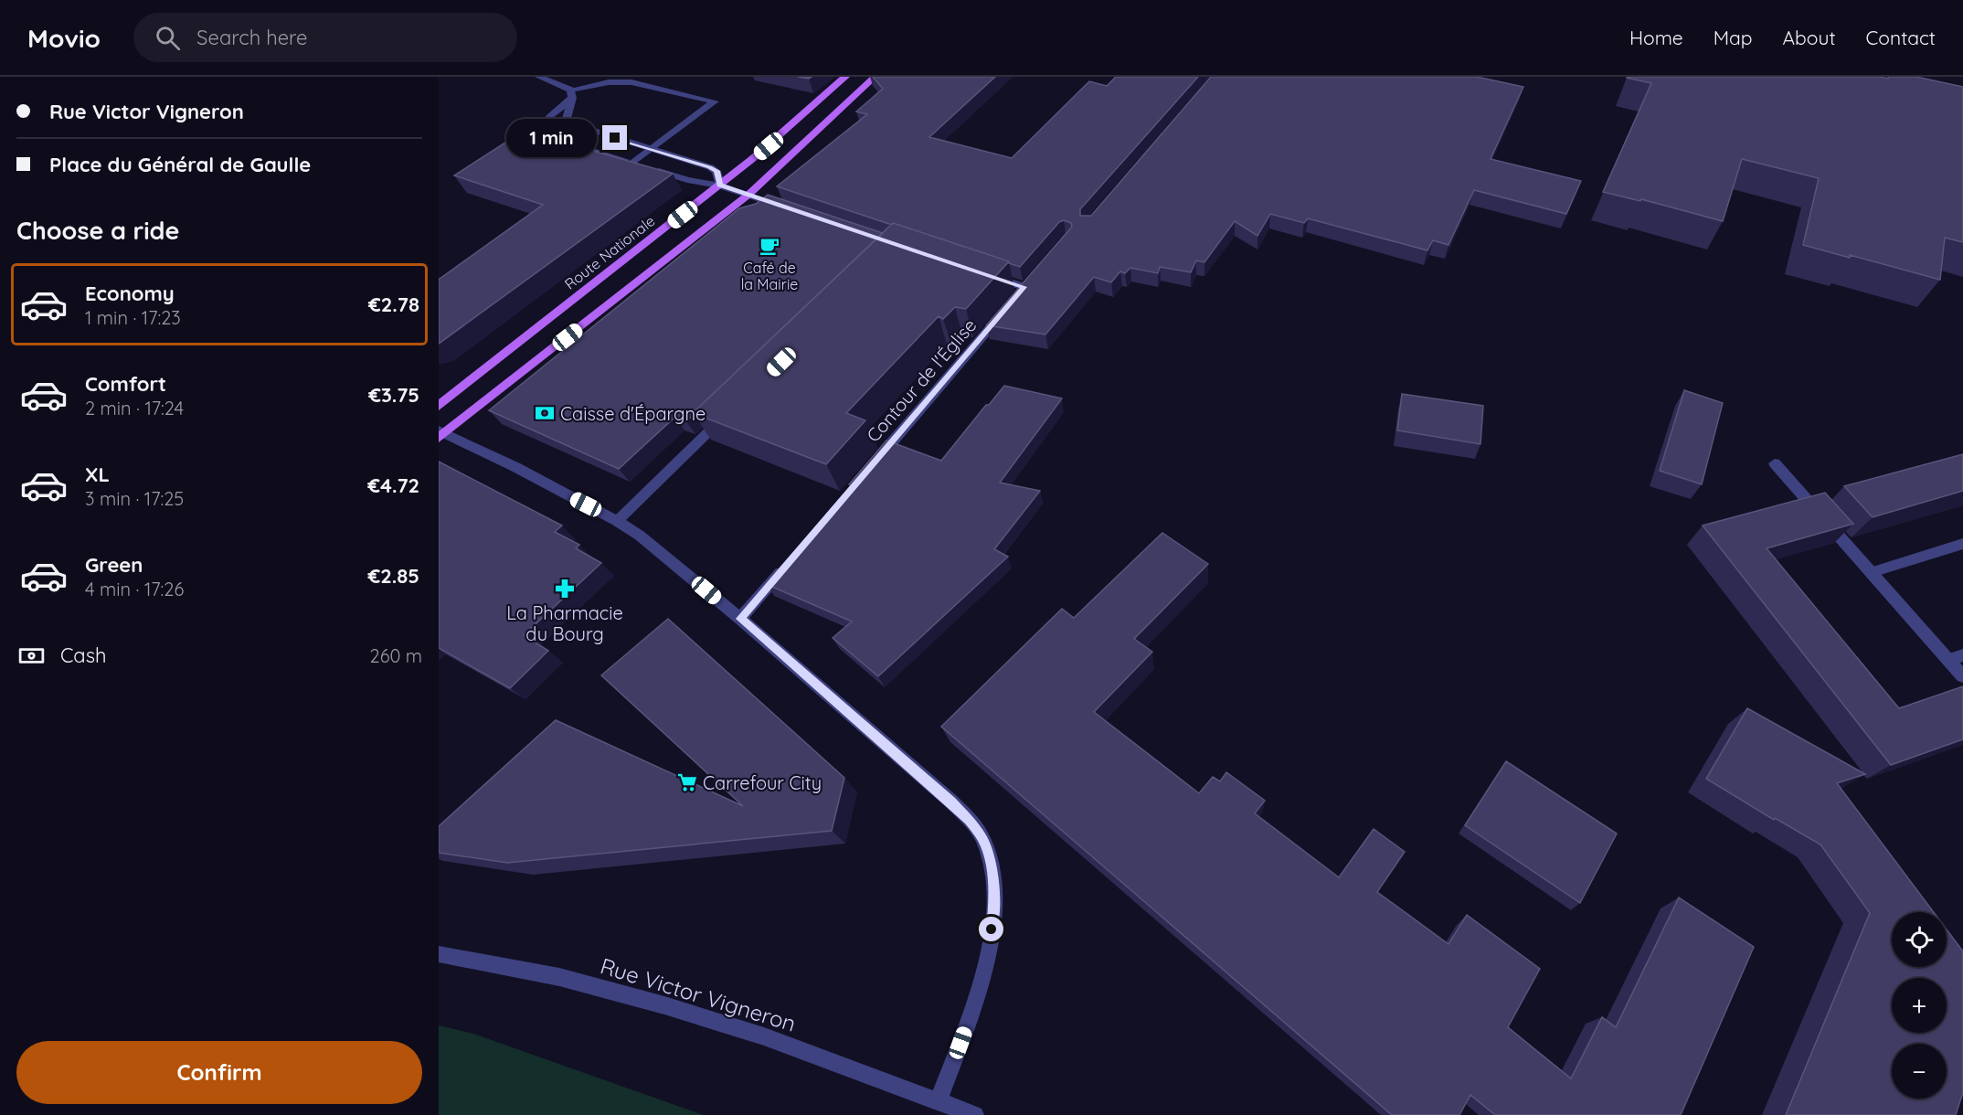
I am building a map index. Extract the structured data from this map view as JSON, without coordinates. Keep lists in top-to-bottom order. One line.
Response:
{"streets":{"main road":["Route Nationale"],"street":["Contour de l'Église","Rue Victor Vigneron"]},"places":{"cafe":["Café de la Mairie"],"bank":["Caisse d'Épargne"],"pharmacy":["La Pharmacie du Bourg"],"supermarket":["Carrefour City"]},"page":{"header":"Movio","search":"Search here","nav":["Home","Map","About","Contact"],"banner":["Rue Victor Vigneron","Place du Général de Gaulle"],"bubble":"1 min","heading":"Choose a ride","list":[{"name":"Economy","note":"1 min · 17:23","value":"€2.78"},{"name":"Comfort","note":"2 min · 17:24","value":"€3.75"},{"name":"XL","note":"3 min · 17:25","value":"€4.72"},{"name":"Green","note":"4 min · 17:26","value":"€2.85"}],"pay":["Cash","260 m"],"map_buttons":["+","−"],"buttons":"Confirm"}}
